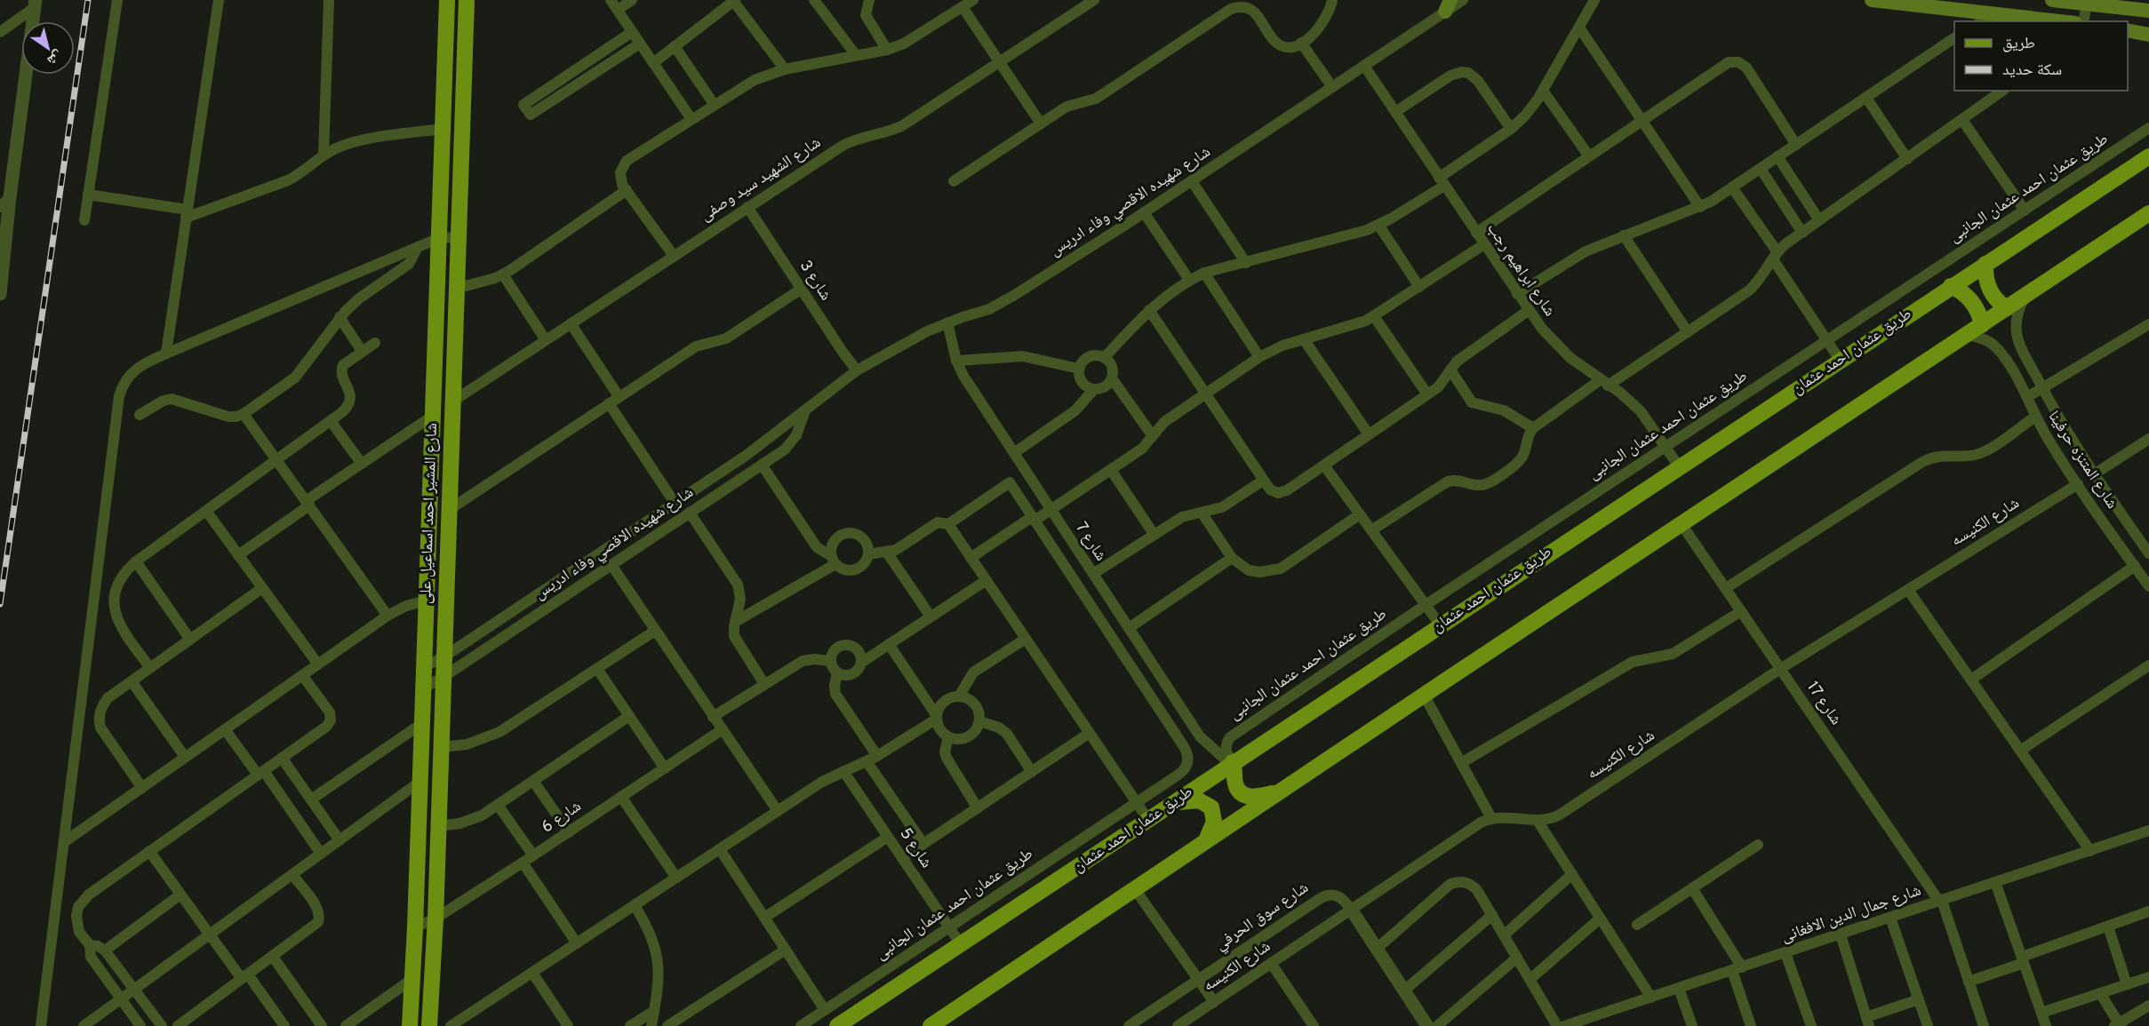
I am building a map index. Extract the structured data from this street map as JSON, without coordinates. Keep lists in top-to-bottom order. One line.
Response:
{"streets":{"main road":["طريق عثمان احمد عثمان","شارع المشير احمد اسماعيل على"],"street":["شارع الشهيد سيد وصفى","طريق عثمان احمد عثمان الجانبى","شارع شهيده الاقصي وفاء ادريس","شارع ابراهيم رجب","شارع 3","شارع المتنزه حرفينا","شارع الكنيسه","شارع 7","شارع 17","شارع 6","شارع 5","شارع جمال الدين الافغانى","شارع سوق الحرفي"]},"crossings":[["شارع الشهيد سيد وصفى","شارع 3"],["شارع الشهيد سيد وصفى","شارع المشير احمد اسماعيل على"],["طريق عثمان احمد عثمان الجانبى","شارع ابراهيم رجب"],["طريق عثمان احمد عثمان الجانبى","طريق عثمان احمد عثمان"],["طريق عثمان احمد عثمان الجانبى","شارع 7"],["طريق عثمان احمد عثمان الجانبى","شارع 5"],["شارع شهيده الاقصي وفاء ادريس","شارع ابراهيم رجب"],["شارع شهيده الاقصي وفاء ادريس","شارع 3"],["شارع شهيده الاقصي وفاء ادريس","شارع المشير احمد اسماعيل على"],["شارع شهيده الاقصي وفاء ادريس","شارع 7"],["شارع ابراهيم رجب","طريق عثمان احمد عثمان"],["طريق عثمان احمد عثمان","شارع 7"],["طريق عثمان احمد عثمان","شارع 5"],["شارع المتنزه حرفينا","شارع الكنيسه"],["شارع المشير احمد اسماعيل على","شارع 6"],["شارع الكنيسه","شارع 17"],["شارع الكنيسه","شارع سوق الحرفي"],["شارع 17","شارع جمال الدين الافغانى"]],"legend":["طريق","سكة حديد"],"north":"bottom right"}
